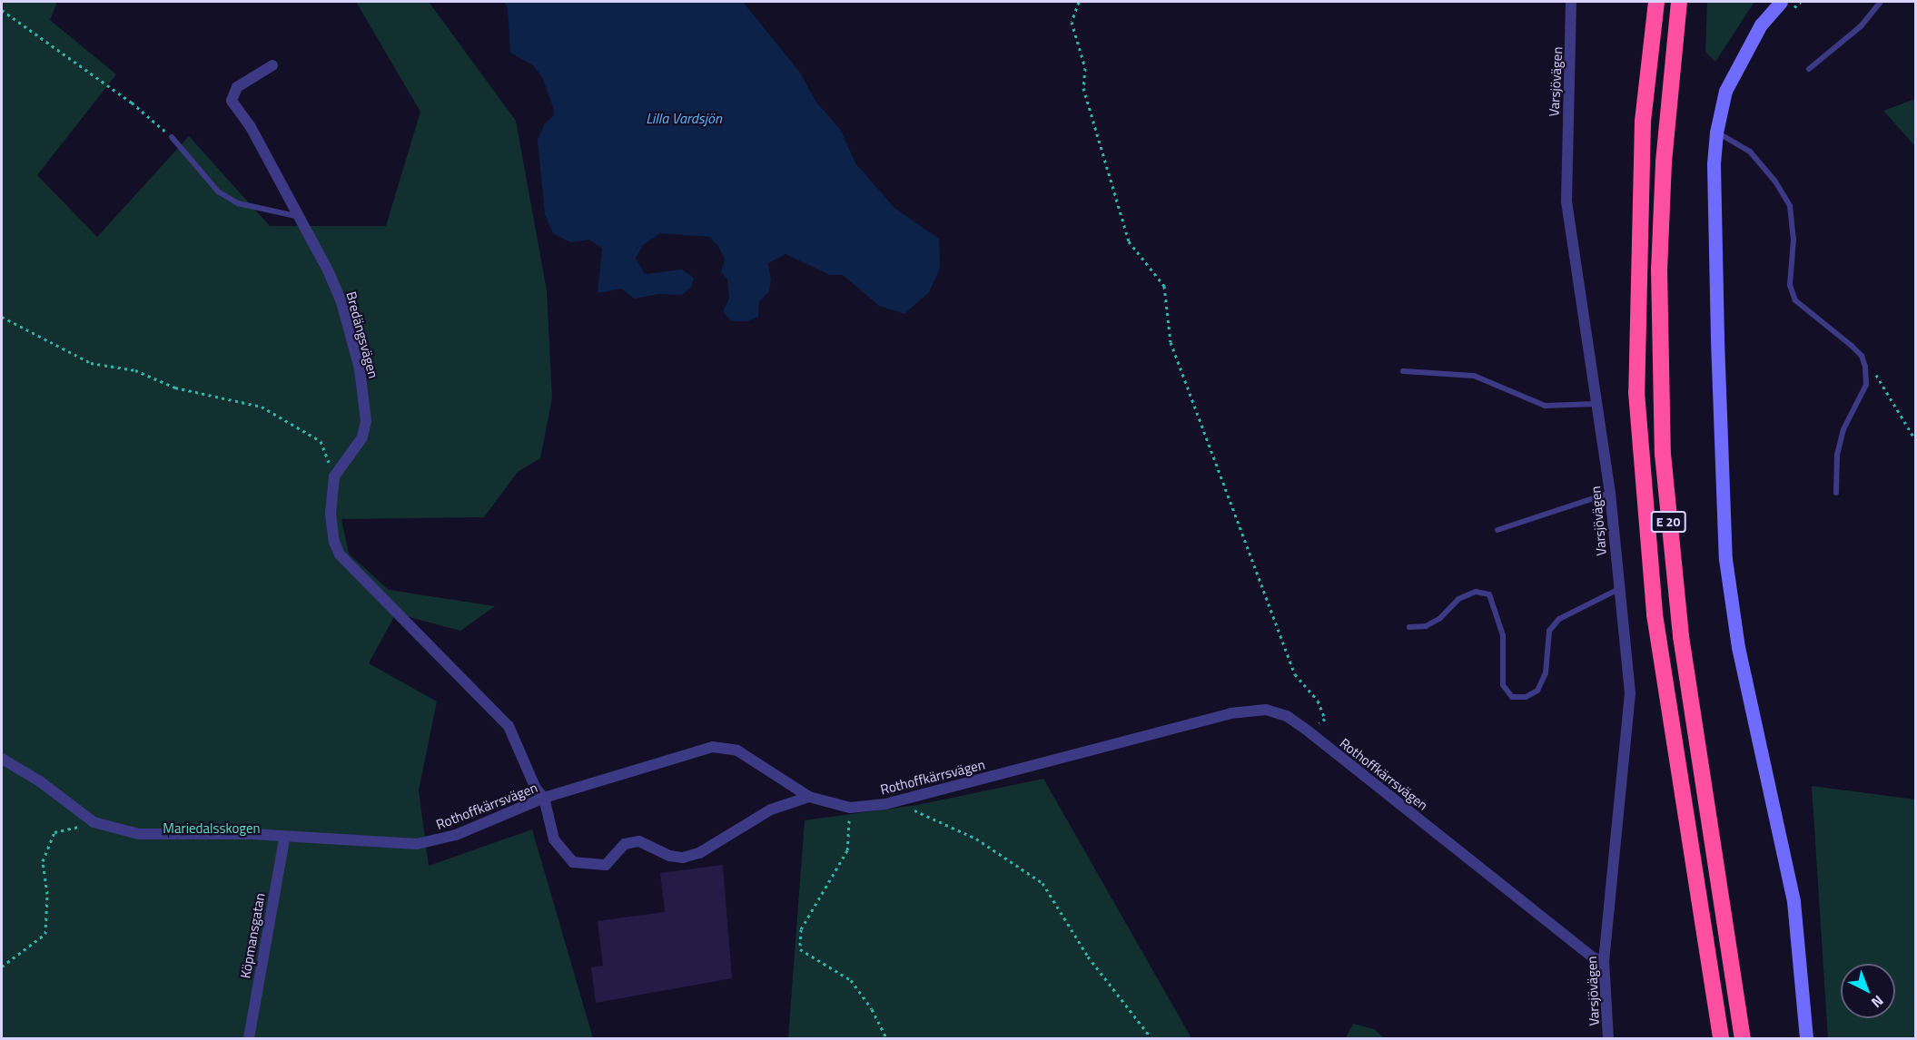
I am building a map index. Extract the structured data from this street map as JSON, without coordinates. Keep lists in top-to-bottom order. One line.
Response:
{"streets":{"highway":["E 20"],"street":["Varsjövägen","Bredängsvägen","Rothoffkärrsvägen","Köpmansgatan"]},"crossings":[["Varsjövägen","Rothoffkärrsvägen"],["Rothoffkärrsvägen","Köpmansgatan"]],"water":["Lilla Vardsjön"],"parks":["Mariedalsskogen"],"north":"bottom right"}
